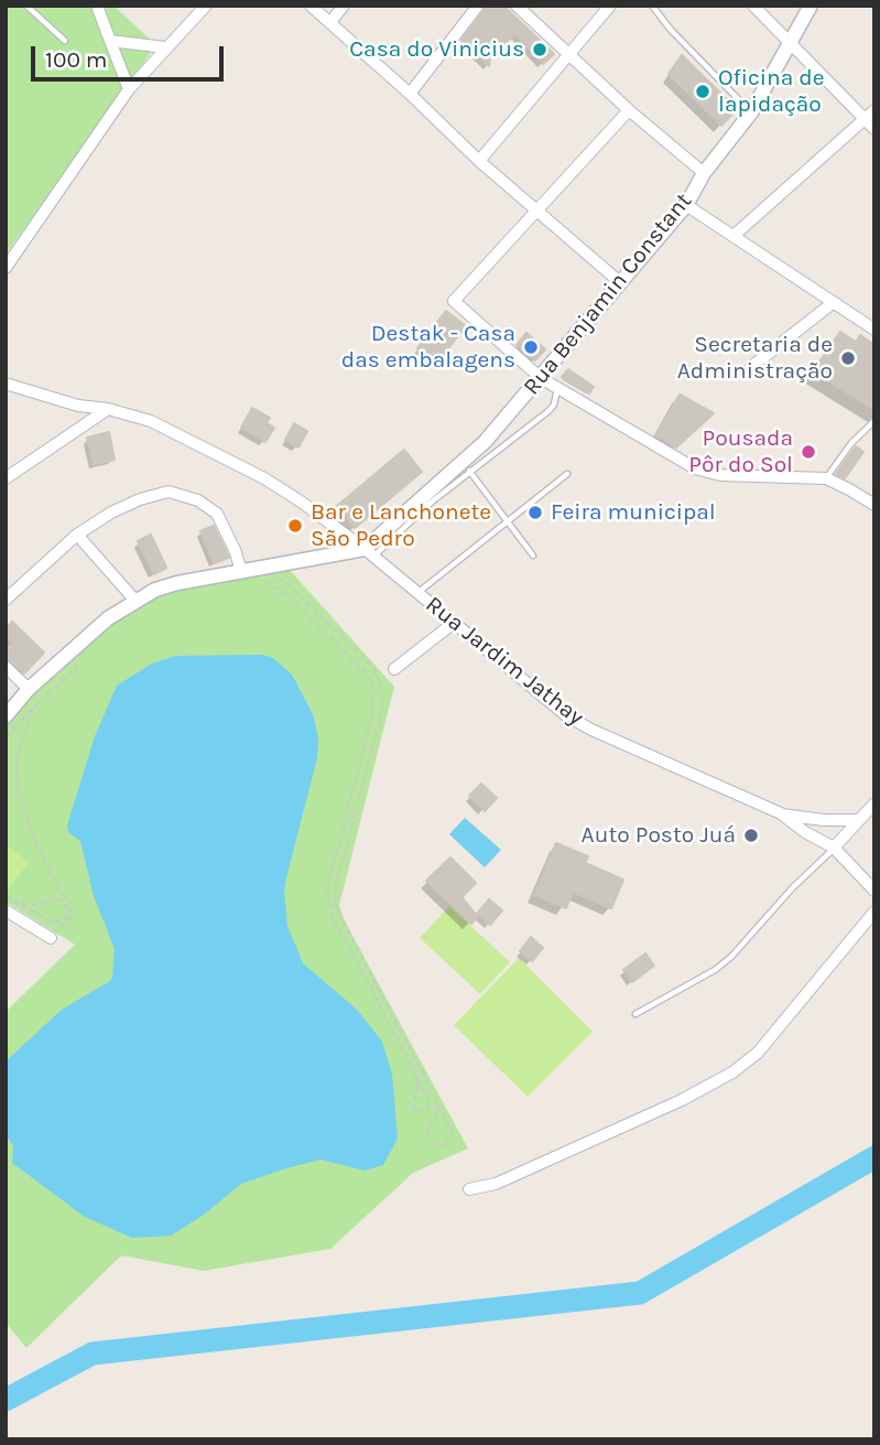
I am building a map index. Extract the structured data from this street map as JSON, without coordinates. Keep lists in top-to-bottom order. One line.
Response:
{"streets":{"street":["Rua Benjamin Constant","Rua Jardim Jathay"]},"crossings":[["Rua Benjamin Constant","Rua Jardim Jathay"]],"places":["Casa do Vinicius","Oficina de lapidação","Destak - Casa das embalagens","Secretaria de Administração","Pousada Pôr do Sol","Feira municipal","Bar e Lanchonete São Pedro","Auto Posto Juá"],"scale_bar":"100 m"}
